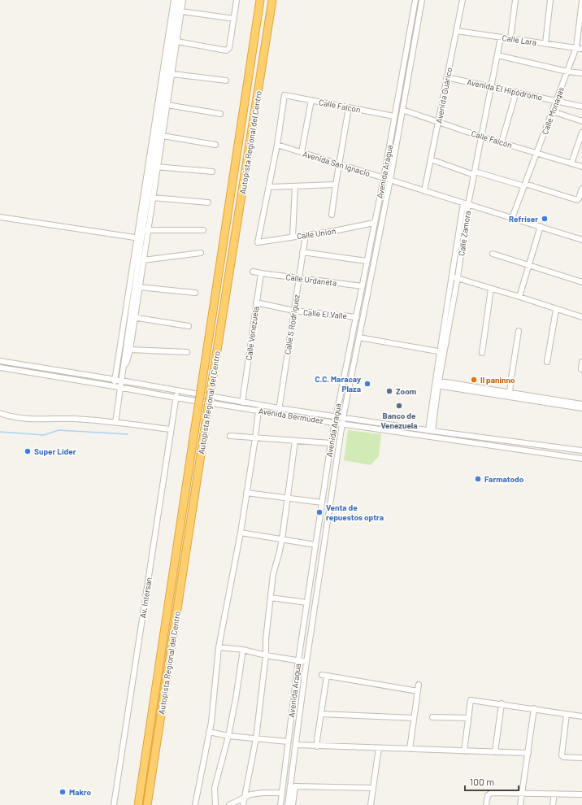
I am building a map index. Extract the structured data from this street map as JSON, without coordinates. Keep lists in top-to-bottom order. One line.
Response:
{"streets":{"highway":["Autopista Regional del Centro"],"street":["Calle Lara","Avenida El Hipódromo","Avenida Guárico","Calle Falcon","Calle Monagas","Calle Falcón","Avenida San Ignacio","Avenida Aragua","Calle Union","Calle Zamora","Calle Urdaneta","Calle El Valle","Calle S Rodriguez","Calle Venezuela","Avenida Bermúdez","Av. Intersan"]},"crossings":[["Calle Lara","Avenida Guárico"],["Calle Lara","Calle Monagas"],["Calle Lara","Calle Zamora"],["Avenida El Hipódromo","Avenida Guárico"],["Avenida El Hipódromo","Calle Monagas"],["Avenida El Hipódromo","Calle Zamora"],["Avenida Guárico","Calle Falcón"],["Avenida Guárico","Avenida San Ignacio"],["Calle Falcon","Avenida San Ignacio"],["Calle Falcon","Avenida Aragua"],["Calle Monagas","Calle Falcón"],["Calle Monagas","Avenida San Ignacio"],["Calle Falcón","Avenida Aragua"],["Calle Falcón","Calle Zamora"],["Avenida San Ignacio","Avenida Aragua"],["Avenida San Ignacio","Calle Zamora"],["Avenida Aragua","Calle Union"],["Avenida Aragua","Calle Urdaneta"],["Avenida Aragua","Calle El Valle"],["Avenida Aragua","Avenida Bermúdez"],["Calle Union","Calle S Rodriguez"],["Calle Zamora","Avenida Bermúdez"],["Calle Urdaneta","Calle S Rodriguez"],["Calle Urdaneta","Calle Venezuela"],["Calle El Valle","Calle S Rodriguez"],["Calle El Valle","Calle Venezuela"],["Calle S Rodriguez","Avenida Bermúdez"],["Calle Venezuela","Avenida Bermúdez"],["Avenida Bermúdez","Av. Intersan"]],"places":["Refriser","Il paninno","C.C. Maracay Plaza","Zoom","Banco de Venezuela","Super Lider","Farmatodo","Venta de repuestos optra","Makro"],"scale_bar":"100 m"}
